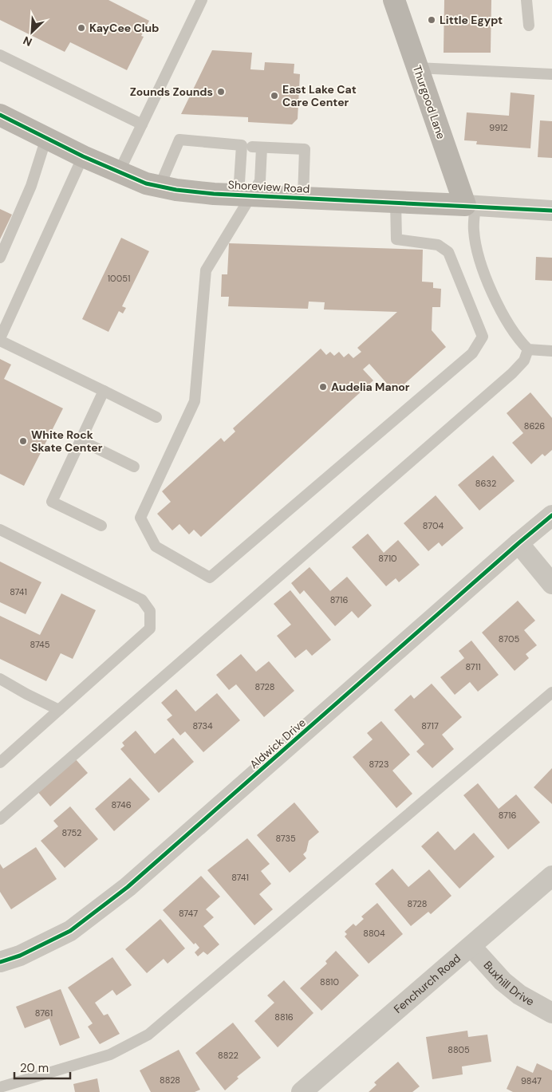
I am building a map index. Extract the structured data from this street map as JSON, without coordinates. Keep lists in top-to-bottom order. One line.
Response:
{"streets":{"street":["Thurgood Lane","Shoreview Road","Aldwick Drive","Buxhill Drive","Fenchurch Road"]},"crossings":[["Thurgood Lane","Shoreview Road"],["Buxhill Drive","Fenchurch Road"]],"places":["Little Egypt","KayCee Club","Zounds Zounds","East Lake Cat Care Center","Audelia Manor","White Rock Skate Center"],"house_numbers":["9912","10051","8626","8632","8704","8710","8741","8716","8705","8745","8711","8728","8734","8717","8723","8746","8716","8752","8735","8741","8728","8747","8804","8810","8761","8816","8805","8822","8828","9847"],"scale_bar":"20 m","north":"bottom left"}
